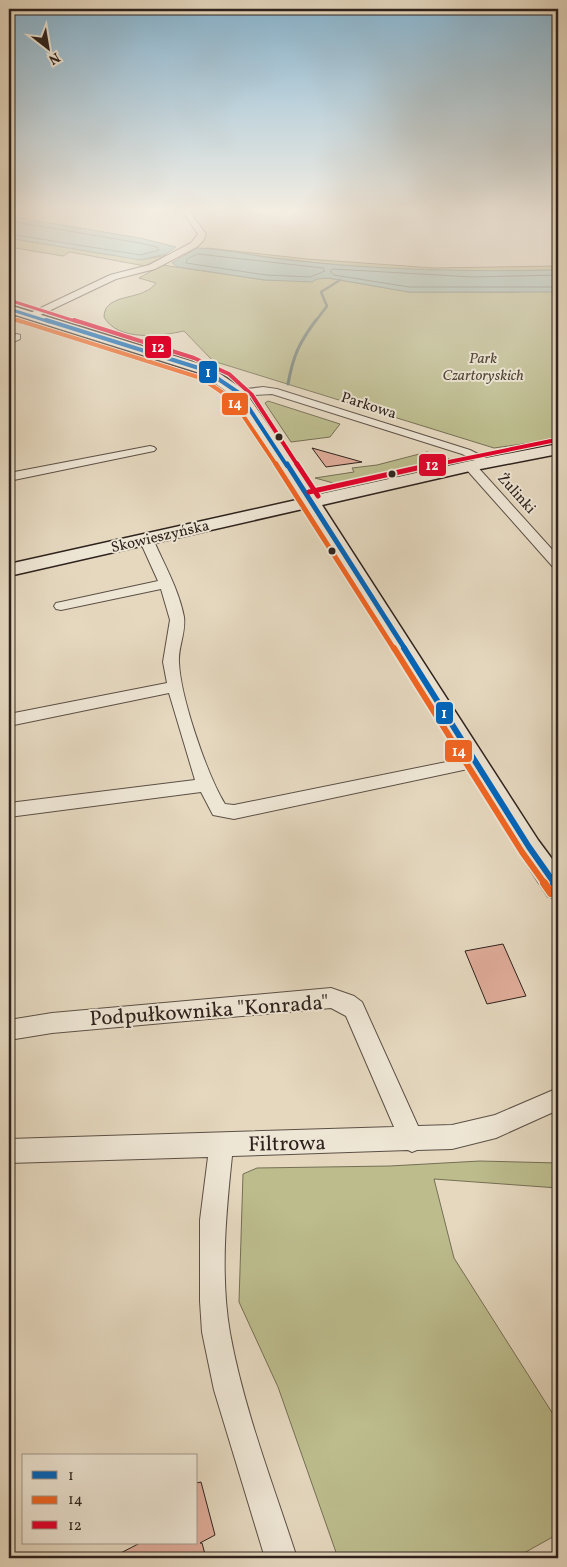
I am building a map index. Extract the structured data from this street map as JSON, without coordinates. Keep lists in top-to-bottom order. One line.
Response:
{"streets":{"main road":["Skowieszyńska"],"street":["Parkowa","Żulinki","Podpułkownika \"Konrada\"","Filtrowa"]},"crossings":[["Parkowa","Skowieszyńska"],["Żulinki","Skowieszyńska"],["Podpułkownika \"Konrada\"","Filtrowa"]],"parks":["Park Czartoryskich"],"lines":["transit line 12","transit line 1","transit line 14"],"legend":["1","14","12"],"north":"bottom right"}
